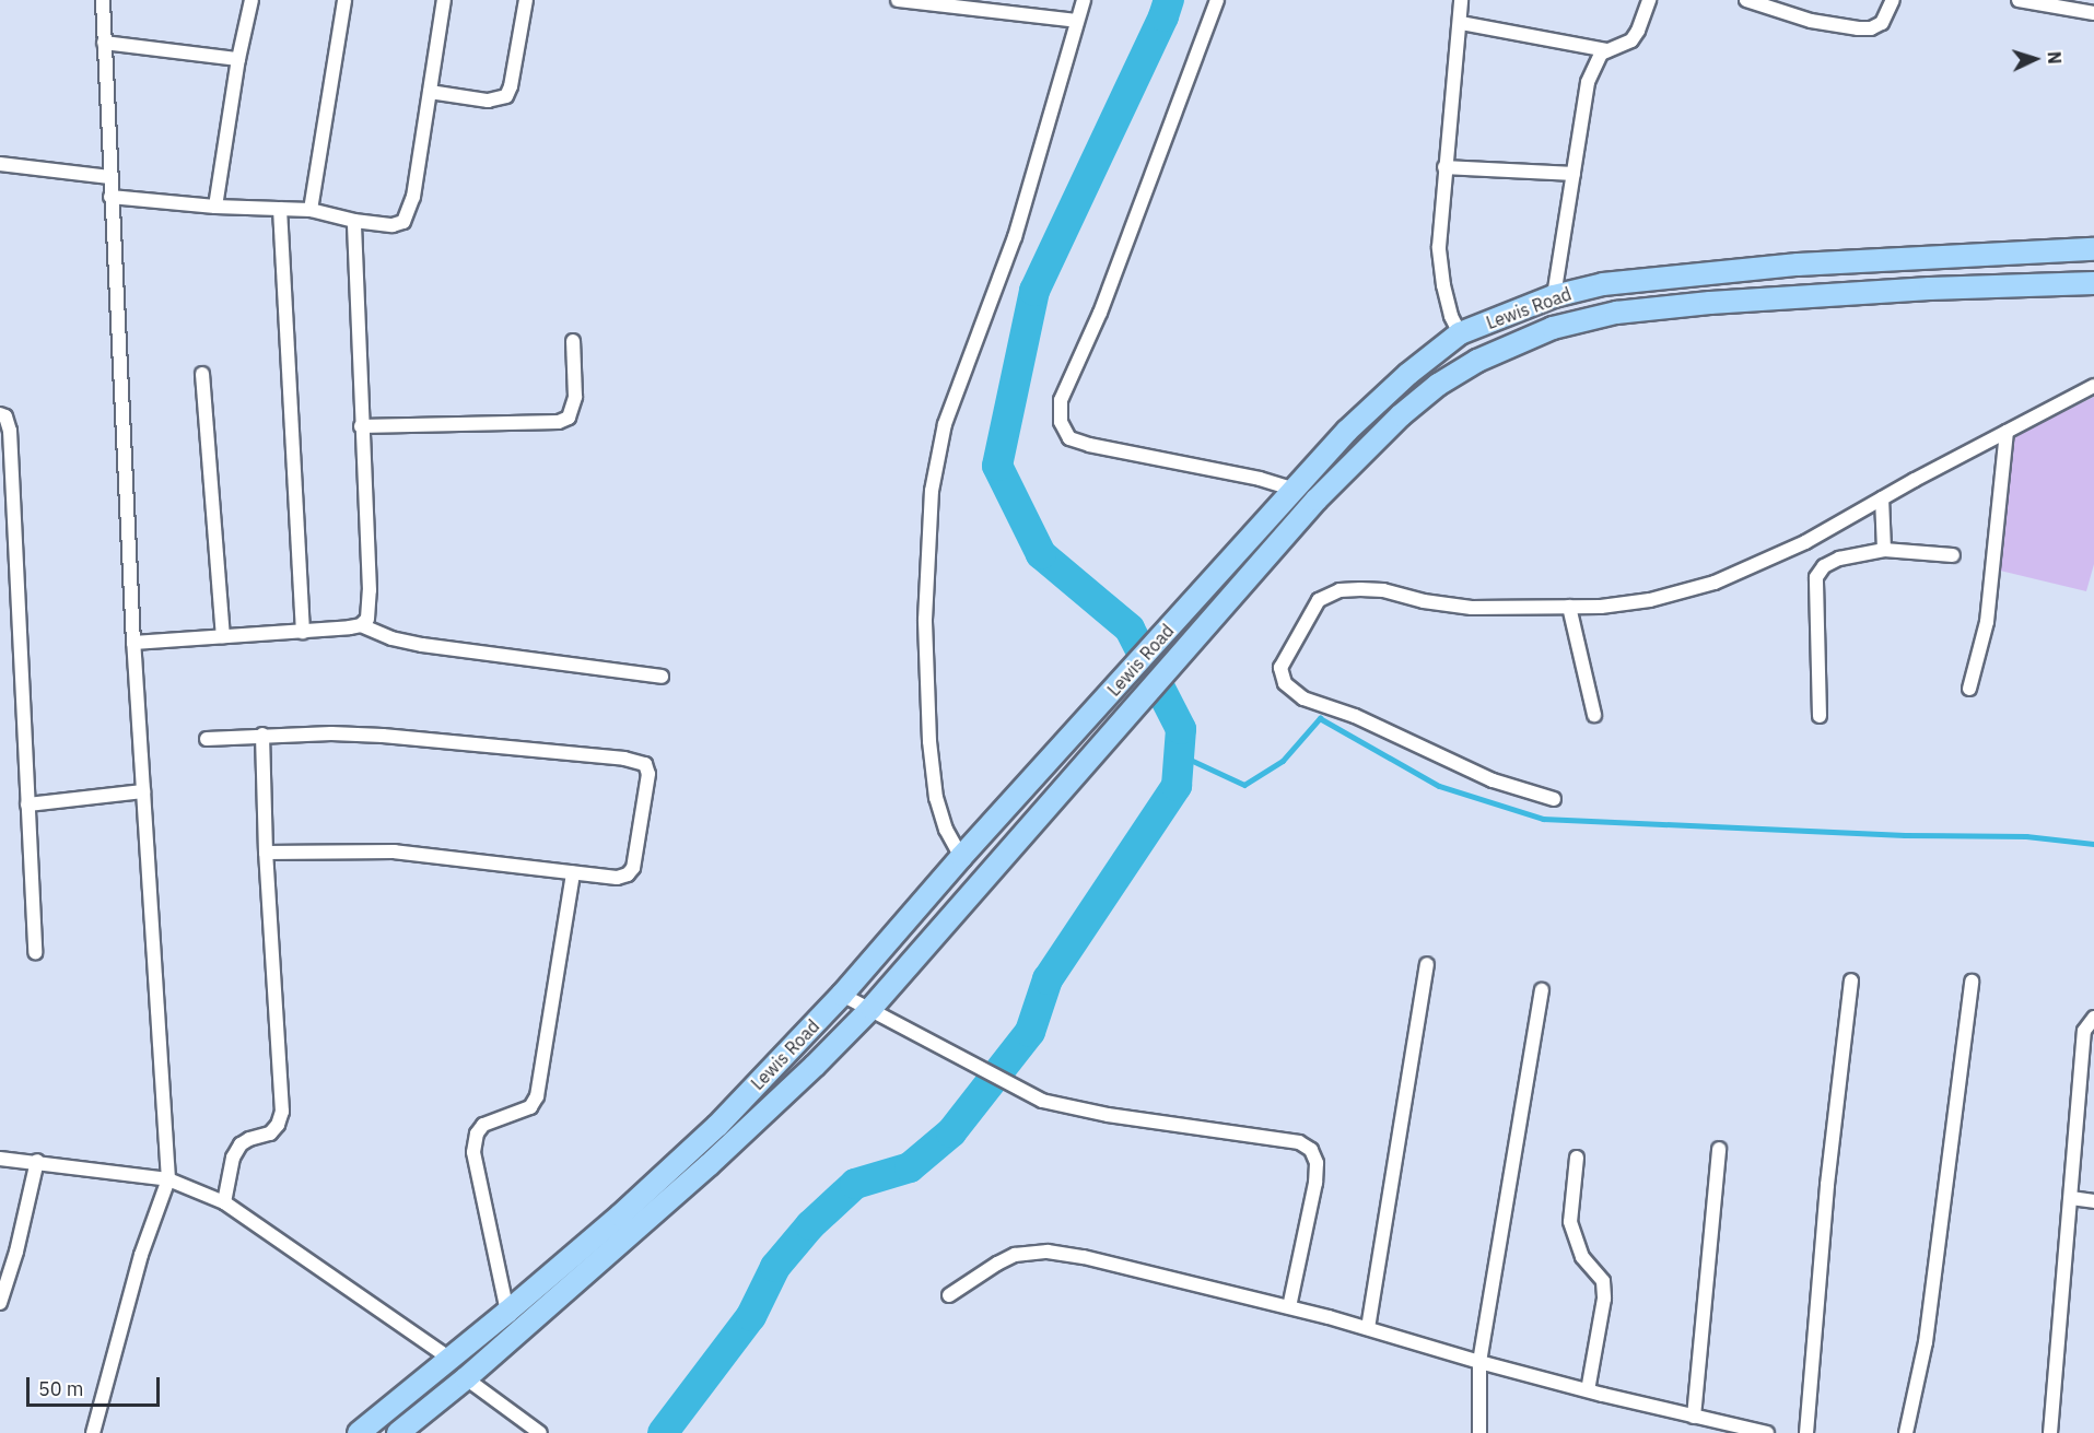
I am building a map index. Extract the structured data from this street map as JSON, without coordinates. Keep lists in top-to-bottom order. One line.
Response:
{"streets":{"main road":["Lewis Road"]},"scale_bar":"50 m","north":"right"}
